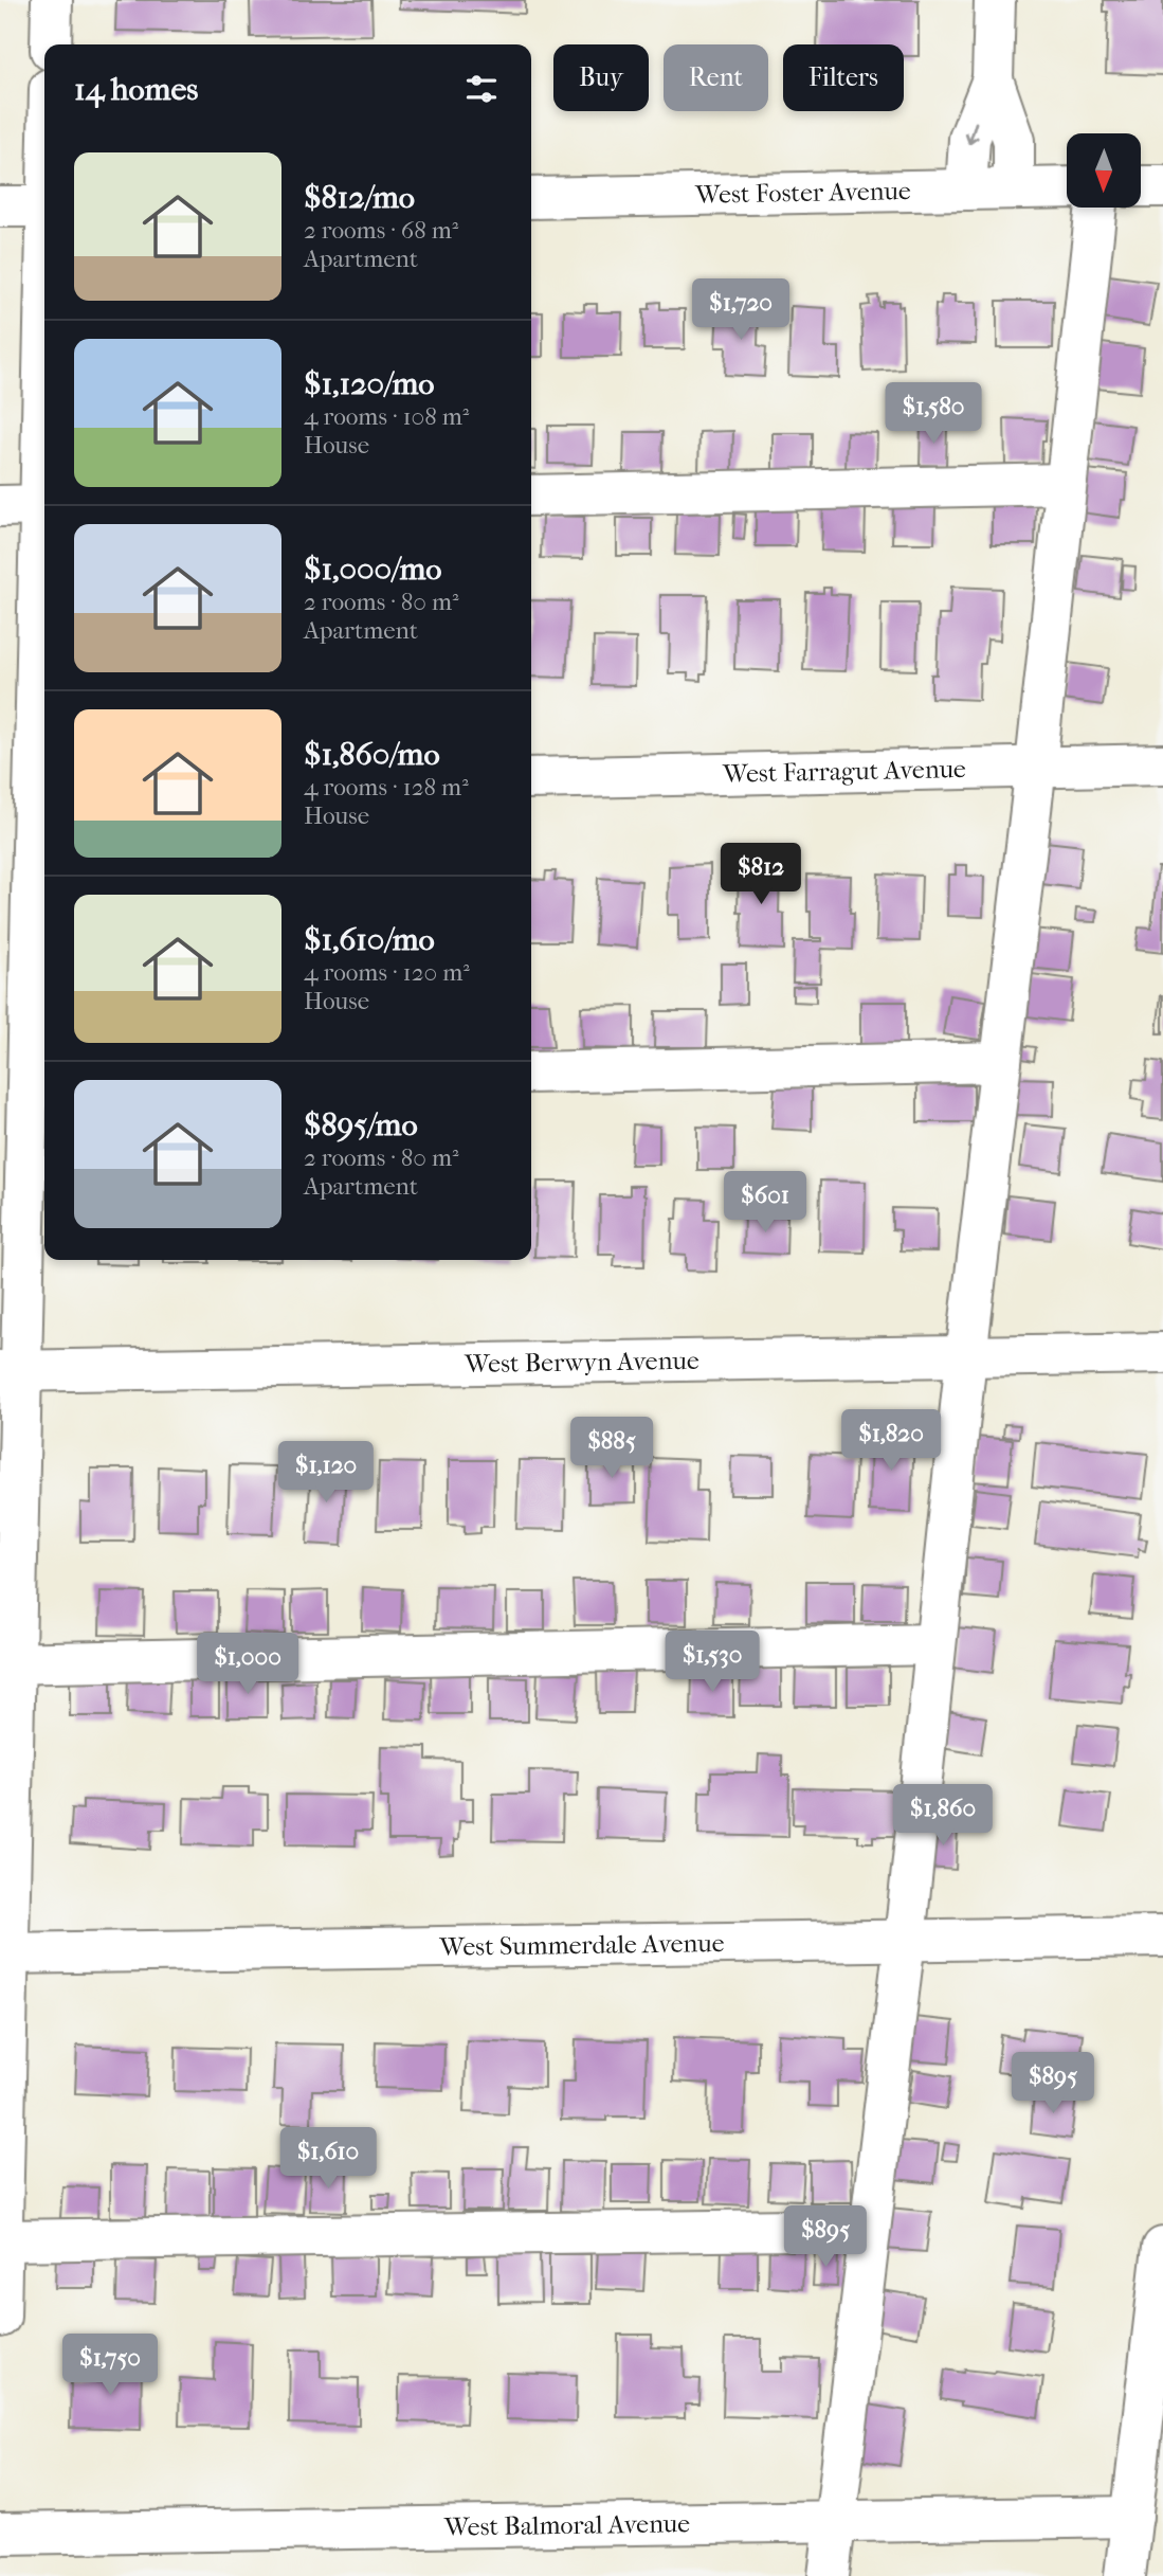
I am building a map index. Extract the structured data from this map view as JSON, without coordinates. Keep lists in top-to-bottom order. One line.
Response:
{"streets":{"street":["West Foster Avenue","West Farragut Avenue","West Berwyn Avenue","West Summerdale Avenue","West Balmoral Avenue"]},"north":"bottom","page":{"chip":["Buy","Rent","Filters"],"heading":"14 homes","list":[{"name":"$812/mo","note":"2 rooms · 68 m² · Apartment"},{"name":"$1,120/mo","note":"4 rooms · 108 m² · House"},{"name":"$1,000/mo","note":"2 rooms · 80 m² · Apartment"},{"name":"$1,860/mo","note":"4 rooms · 128 m² · House"},{"name":"$1,610/mo","note":"4 rooms · 120 m² · House"},{"name":"$895/mo","note":"2 rooms · 80 m² · Apartment"}],"price":["$1,720","$1,580","$812","$601","$1,820","$885","$1,120","$1,530","$1,000","$1,860","$895","$1,610","$895","$1,750"]}}
